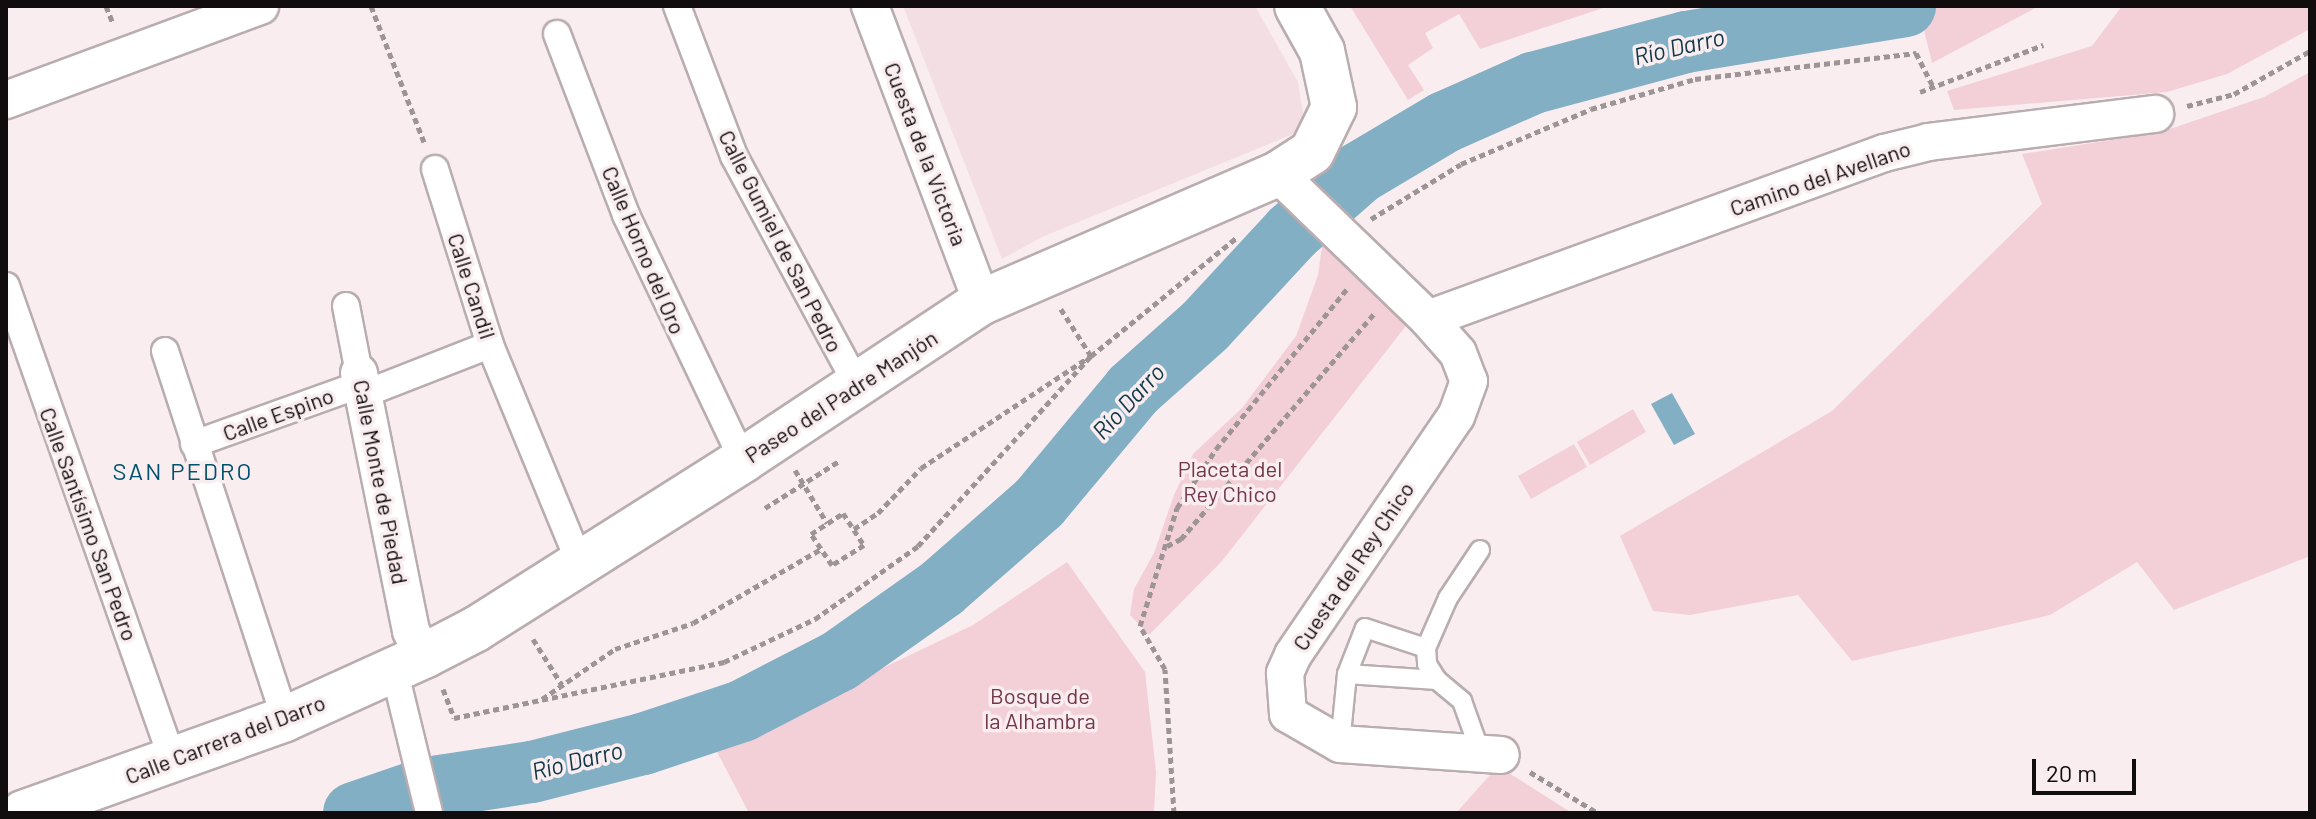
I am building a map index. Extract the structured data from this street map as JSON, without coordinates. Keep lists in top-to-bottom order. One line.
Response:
{"streets":{"street":["Cuesta de la Victoria","Camino del Avellano","Calle Gumiel de San Pedro","Calle Horno del Oro","Calle Candil","Paseo del Padre Manjón","Calle Espino","Calle Monte de Piedad","Calle Santísimo San Pedro","Cuesta del Rey Chico","Calle Carrera del Darro"]},"crossings":[["Cuesta de la Victoria","Paseo del Padre Manjón"],["Camino del Avellano","Cuesta del Rey Chico"],["Calle Gumiel de San Pedro","Paseo del Padre Manjón"],["Calle Horno del Oro","Paseo del Padre Manjón"],["Calle Candil","Paseo del Padre Manjón"],["Calle Candil","Calle Espino"],["Paseo del Padre Manjón","Calle Monte de Piedad"],["Paseo del Padre Manjón","Cuesta del Rey Chico"],["Paseo del Padre Manjón","Calle Carrera del Darro"],["Calle Espino","Calle Monte de Piedad"],["Calle Monte de Piedad","Calle Carrera del Darro"],["Calle Santísimo San Pedro","Calle Carrera del Darro"]],"districts":["SAN PEDRO"],"water":["Río Darro"],"parks":["Placeta del Rey Chico","Bosque de la Alhambra"],"scale_bar":"20 m"}
